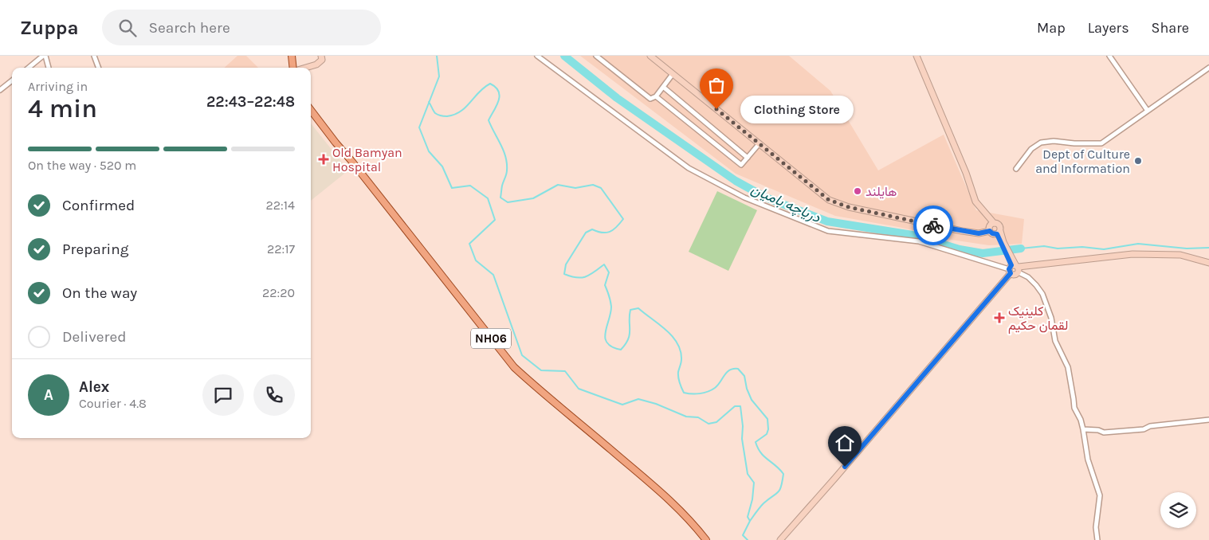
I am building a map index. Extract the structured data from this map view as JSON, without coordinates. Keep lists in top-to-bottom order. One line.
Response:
{"streets":{"main road":["NH06"]},"water":["دریاچه بامیان"],"places":{"other":["Clothing Store","Dept of Culture and Information","هایلند"],"health":["Old Bamyan Hospital","کلینیک لقمان حکیم"]},"page":{"header":"Zuppa","search":"Search here","nav":["Map","Layers","Share"],"heading":["4 min","Arriving in","22:43–22:48"],"panel":["Alex","Courier · 4.8"],"bubble":"Clothing Store","bar":"On the way · 520 m","list":[["Confirmed","22:14"],["Preparing","22:17"],["On the way","22:20"],"Delivered"],"round":"A"}}
